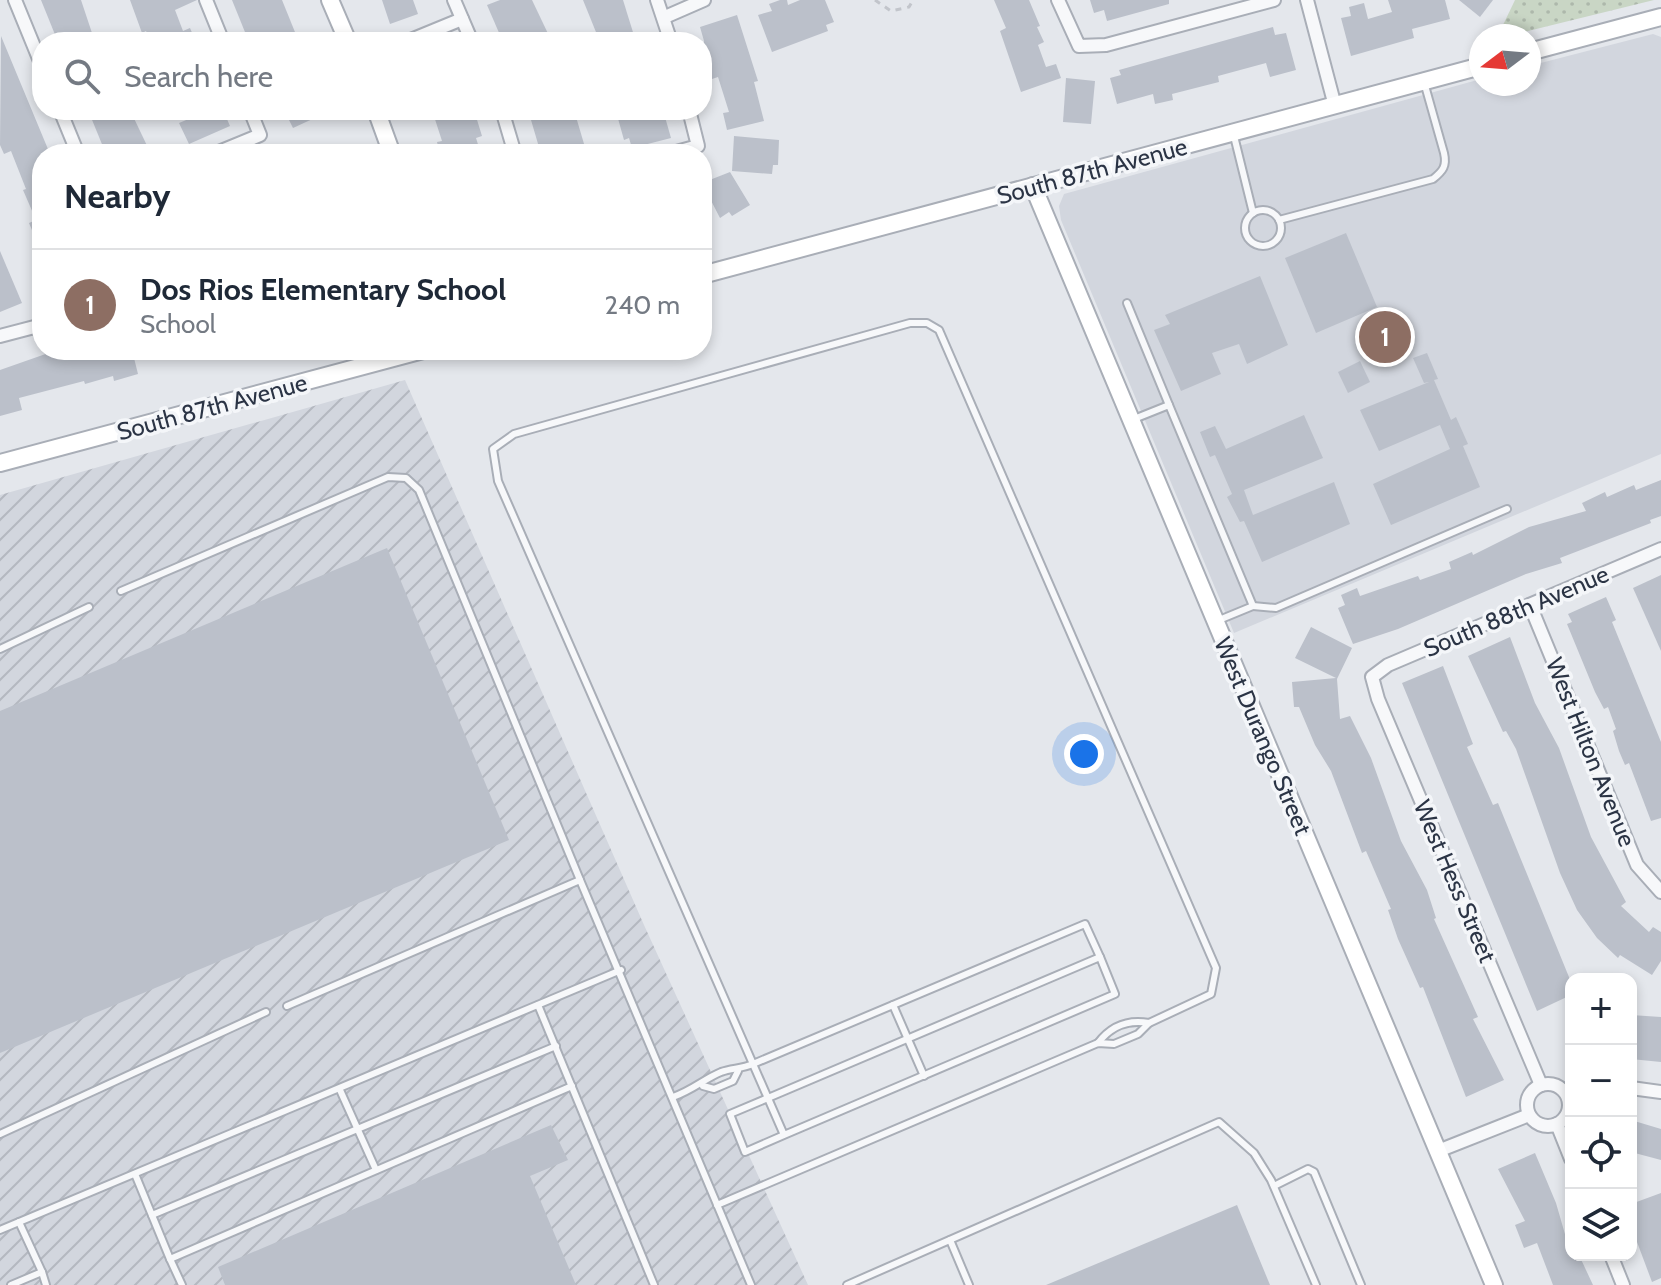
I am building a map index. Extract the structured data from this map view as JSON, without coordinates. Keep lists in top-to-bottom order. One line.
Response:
{"streets":{"street":["South 87th Avenue","South 88th Avenue","West Durango Street","West Hilton Avenue","West Hess Street"]},"crossings":[["South 87th Avenue","West Durango Street"],["South 88th Avenue","West Hilton Avenue"],["South 88th Avenue","West Hess Street"]],"north":"left","page":{"search":"Search here","heading":"Nearby","list":[{"mark":"1","name":"Dos Rios Elementary School","note":"School","value":"240 m"}],"pins":"1","map_buttons":["+","−"]}}
